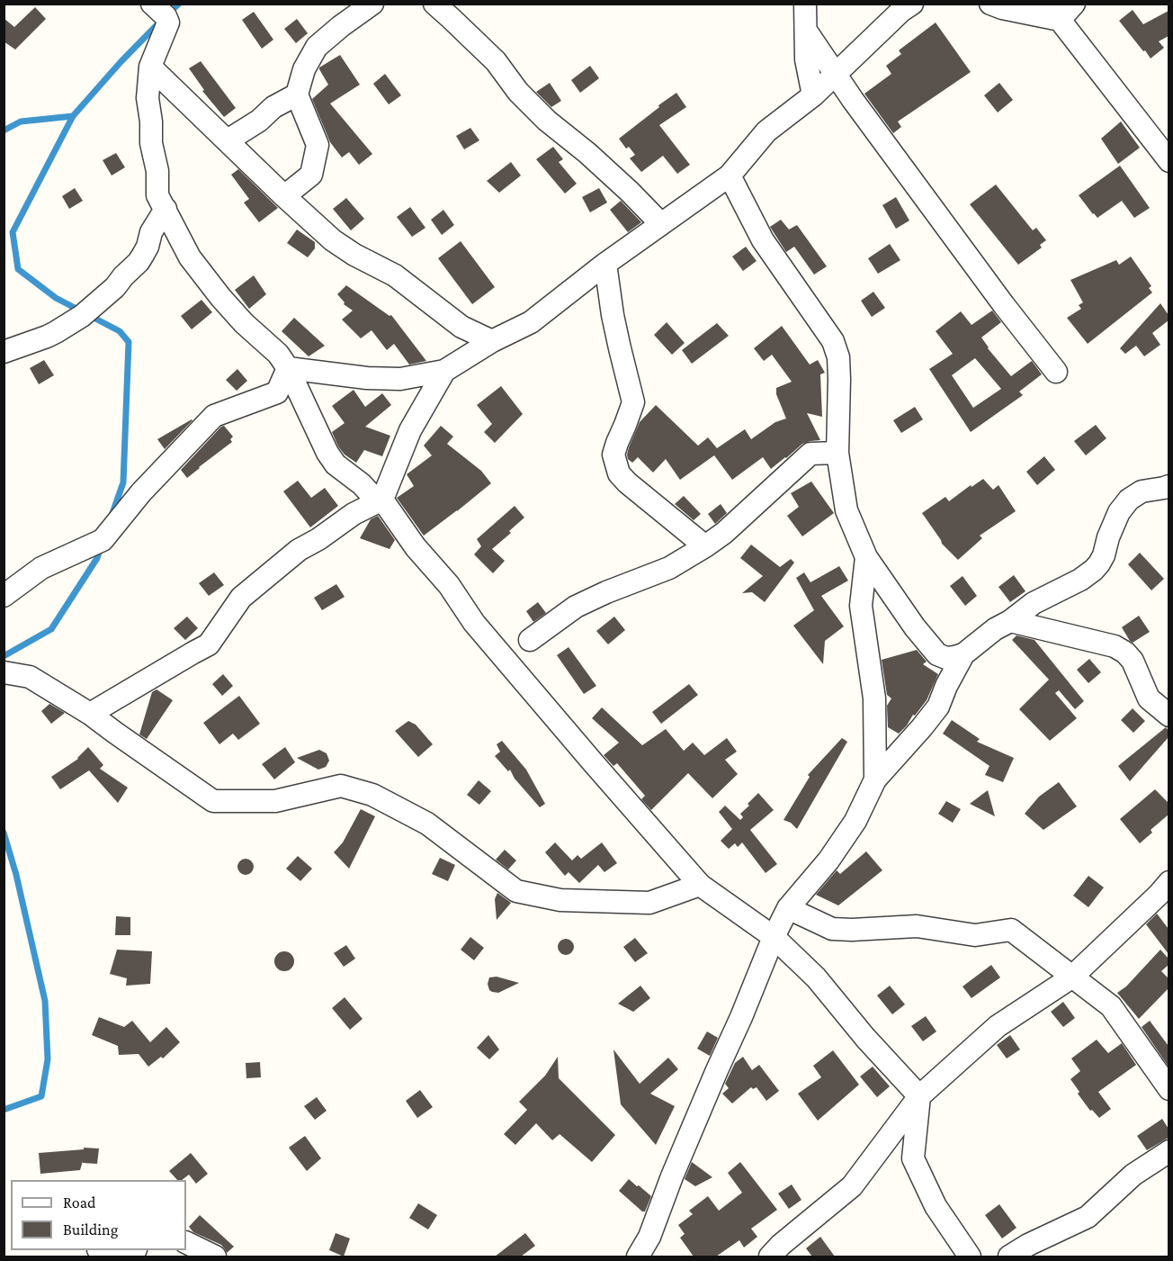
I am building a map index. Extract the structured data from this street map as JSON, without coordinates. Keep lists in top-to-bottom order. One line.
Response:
{"legend":["Road","Building"]}
